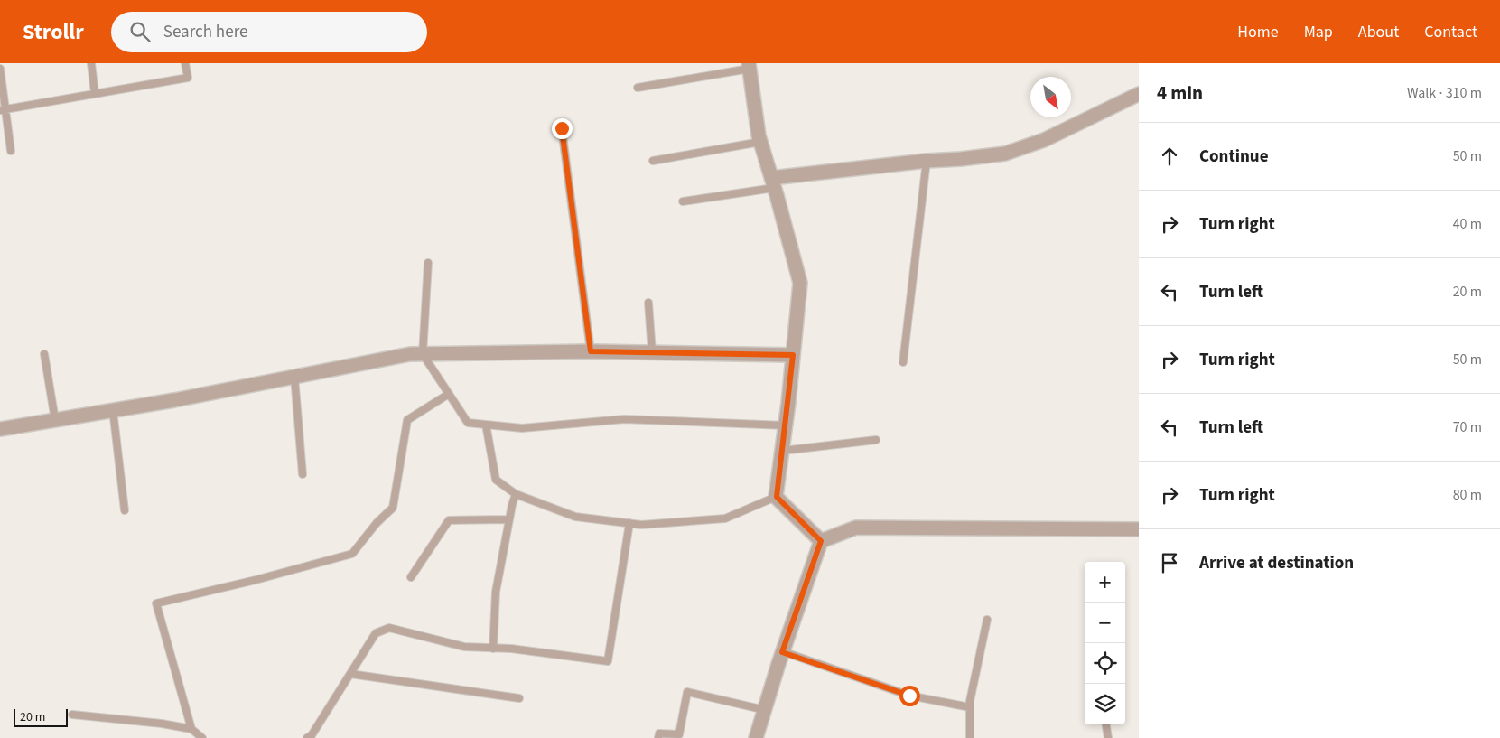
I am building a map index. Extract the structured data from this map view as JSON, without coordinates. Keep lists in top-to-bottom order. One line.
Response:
{"scale_bar":"20 m","north":"bottom right","page":{"header":"Strollr","search":"Search here","nav":["Home","Map","About","Contact"],"heading":["4 min","Walk · 310 m"],"list":[["Continue","50 m"],["Turn right","40 m"],["Turn left","20 m"],["Turn right","50 m"],["Turn left","70 m"],["Turn right","80 m"],"Arrive at destination"],"map_buttons":["+","−"],"scale":"20 m"}}
